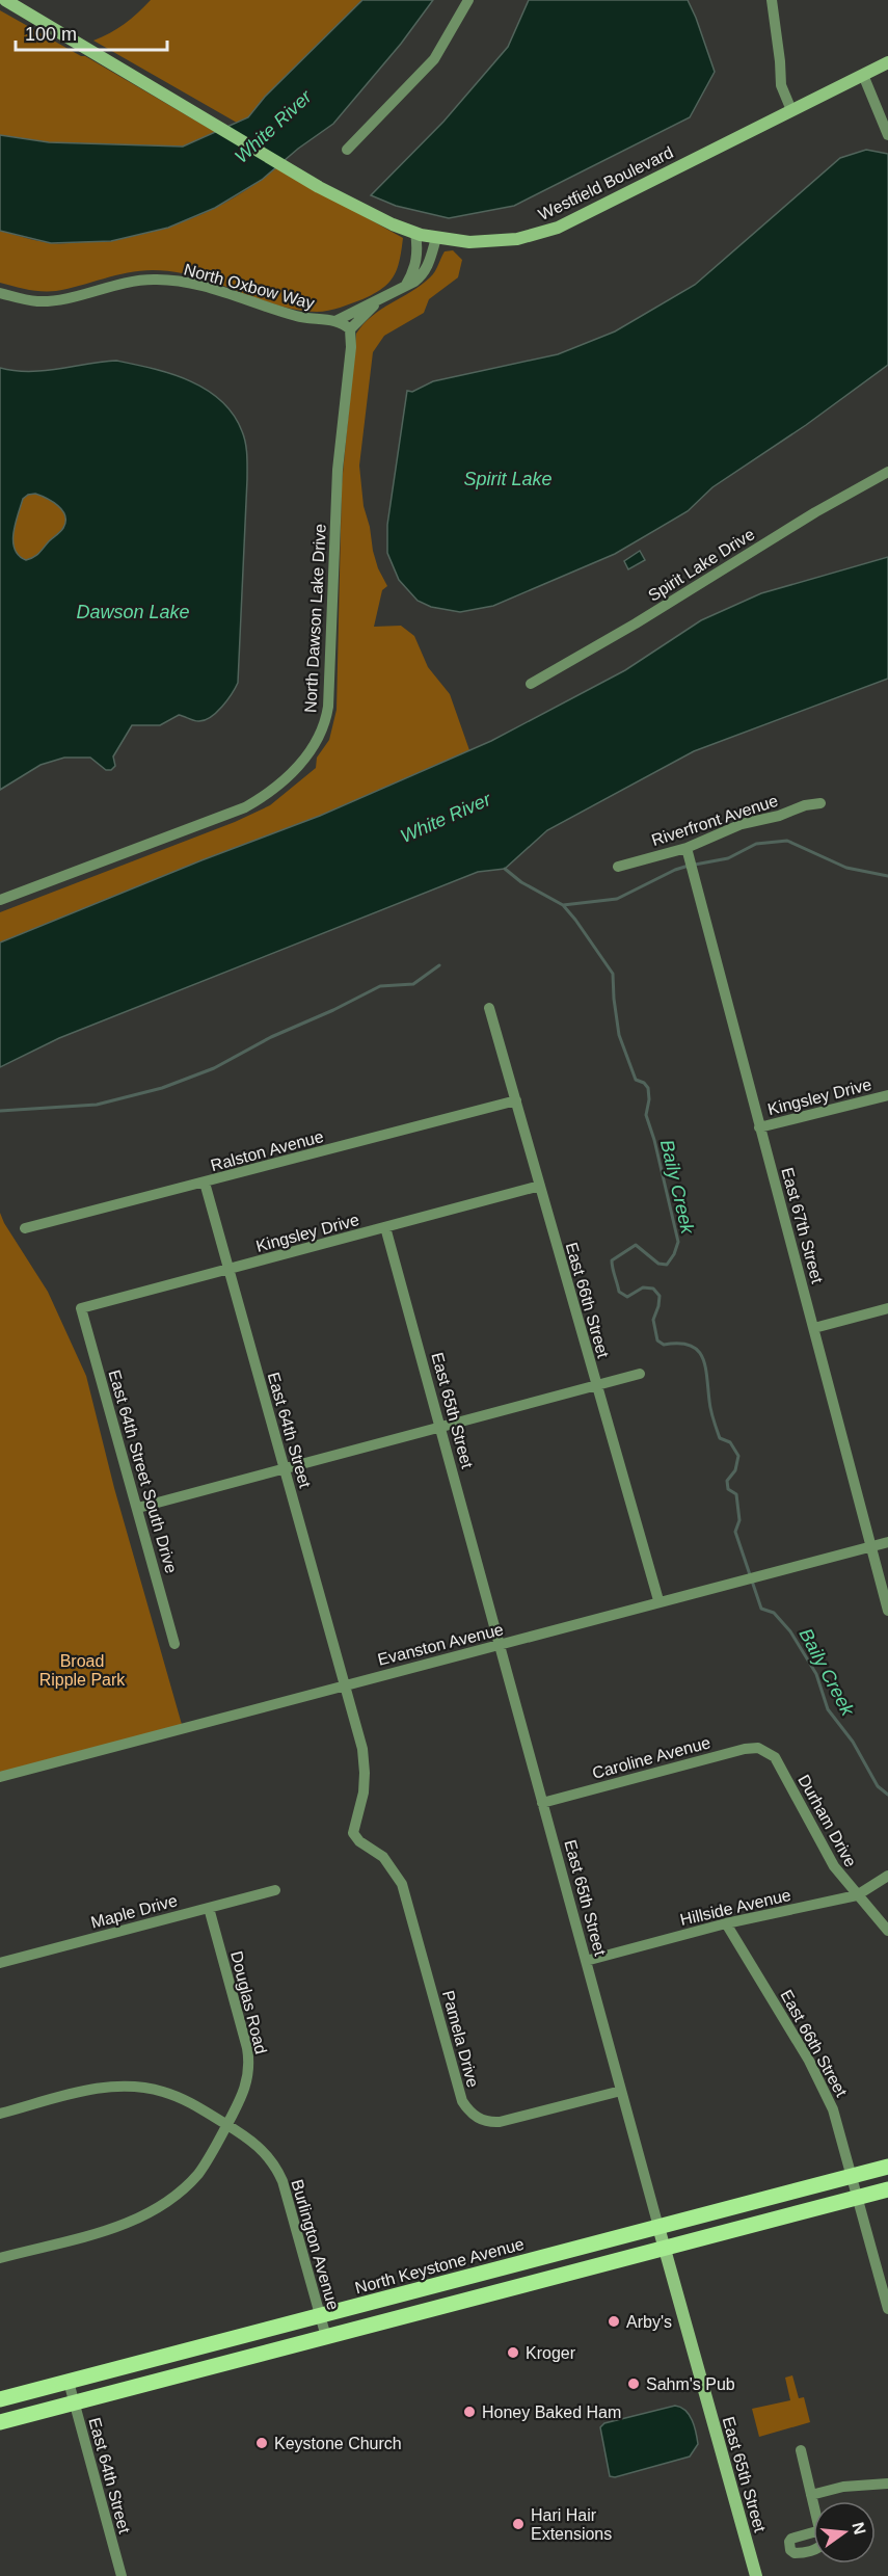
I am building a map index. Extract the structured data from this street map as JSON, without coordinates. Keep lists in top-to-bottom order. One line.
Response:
{"streets":{"main road":["North Keystone Avenue"],"street":["Westfield Boulevard","North Oxbow Way","Spirit Lake Drive","North Dawson Lake Drive","Riverfront Avenue","Kingsley Drive","Ralston Avenue","East 67th Street","East 66th Street","East 65th Street","East 64th Street","East 64th Street South Drive","Evanston Avenue","Caroline Avenue","Durham Drive","Hillside Avenue","Maple Drive","Douglas Road","Pamela Drive","Burlington Avenue"]},"crossings":[["North Oxbow Way","North Dawson Lake Drive"],["Riverfront Avenue","East 67th Street"],["Kingsley Drive","East 67th Street"],["Kingsley Drive","East 66th Street"],["Kingsley Drive","East 65th Street"],["Kingsley Drive","East 64th Street"],["Kingsley Drive","East 64th Street South Drive"],["Ralston Avenue","East 66th Street"],["Ralston Avenue","East 64th Street"],["East 67th Street","Evanston Avenue"],["East 66th Street","Evanston Avenue"],["East 66th Street","Hillside Avenue"],["East 66th Street","North Keystone Avenue"],["East 65th Street","Evanston Avenue"],["East 65th Street","Caroline Avenue"],["East 65th Street","Hillside Avenue"],["East 65th Street","Pamela Drive"],["East 65th Street","North Keystone Avenue"],["East 64th Street","Evanston Avenue"],["East 64th Street","Pamela Drive"],["East 64th Street","North Keystone Avenue"],["Evanston Avenue","Pamela Drive"],["Caroline Avenue","Durham Drive"],["Durham Drive","Hillside Avenue"],["Maple Drive","Douglas Road"],["Douglas Road","Burlington Avenue"],["Burlington Avenue","North Keystone Avenue"]],"water":["White River","Spirit Lake","Dawson Lake","Baily Creek"],"parks":["Broad Ripple Park"],"places":["Arby's","Kroger","Sahm's Pub","Honey Baked Ham","Keystone Church","Hari Hair Extensions"],"scale_bar":"100 m","north":"right"}
